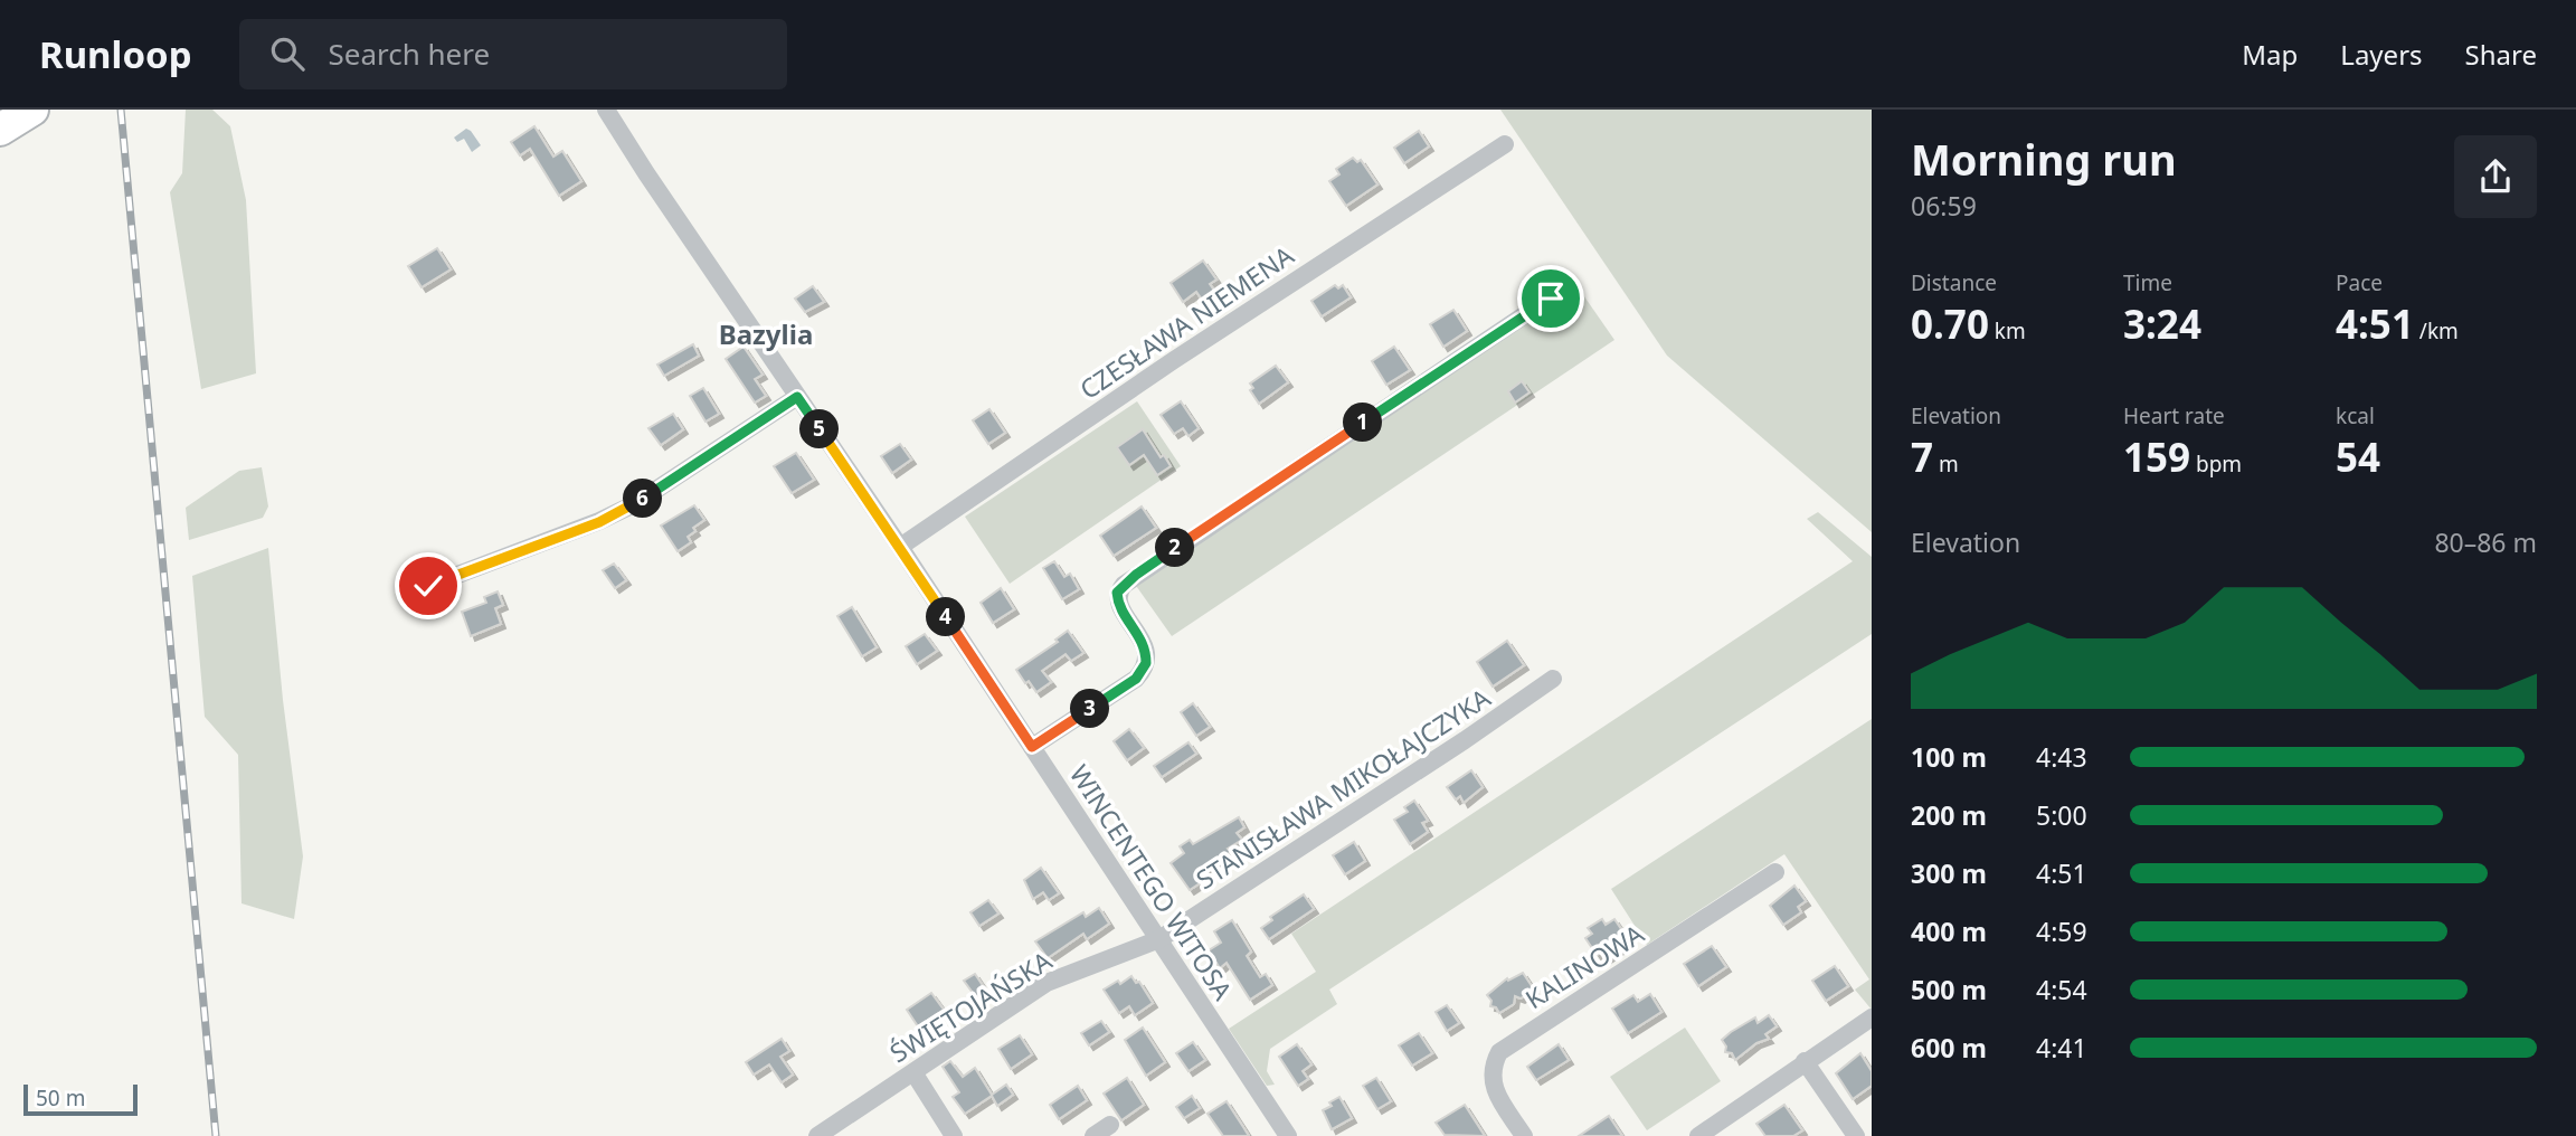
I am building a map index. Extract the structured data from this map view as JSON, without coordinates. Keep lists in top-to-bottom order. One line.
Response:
{"streets":{"street":["CZESŁAWA NIEMENA","STANISŁAWA MIKOŁAJCZYKA","WINCENTEGO WITOSA","KALINOWA","ŚWIĘTOJAŃSKA"]},"crossings":[["CZESŁAWA NIEMENA","WINCENTEGO WITOSA"],["STANISŁAWA MIKOŁAJCZYKA","WINCENTEGO WITOSA"],["STANISŁAWA MIKOŁAJCZYKA","ŚWIĘTOJAŃSKA"],["WINCENTEGO WITOSA","ŚWIĘTOJAŃSKA"]],"districts":["Bazylia"],"scale_bar":"50 m","page":{"header":"Runloop","search":"Search here","nav":["Map","Layers","Share"],"heading":["Morning run","06:59"],"stats":[["Distance","0.70 km"],["Time","3:24"],["Pace","4:51 /km"],["Elevation","7 m"],["Heart rate","159 bpm"],["kcal","54"]],"pins":["1","5","6","2","4","3"],"chart":["Elevation","80–86 m"],"list":[{"name":"100 m","note":"4:43"},{"name":"200 m","note":"5:00"},{"name":"300 m","note":"4:51"},{"name":"400 m","note":"4:59"},{"name":"500 m","note":"4:54"},{"name":"600 m","note":"4:41"}],"scale":"50 m"}}
